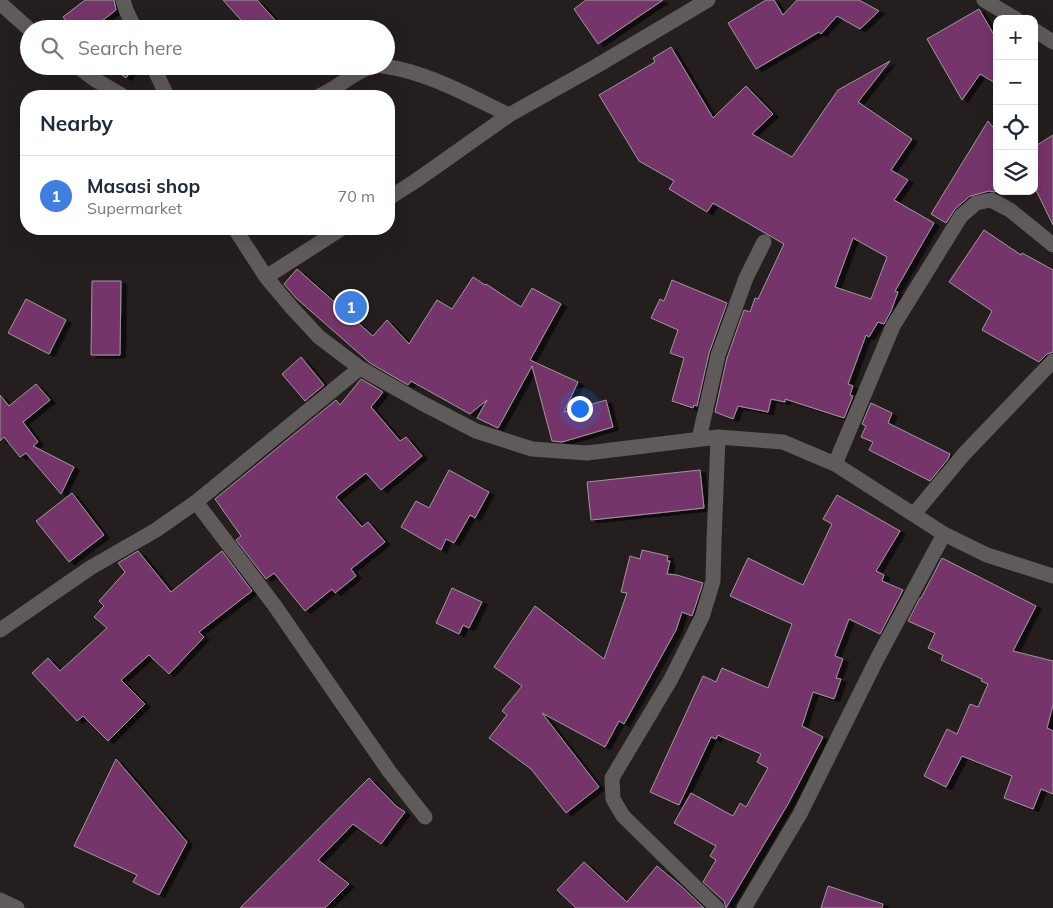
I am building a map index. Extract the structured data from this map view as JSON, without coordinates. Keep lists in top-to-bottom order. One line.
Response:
{"page":{"map_buttons":["+","−"],"search":"Search here","heading":"Nearby","list":[{"mark":"1","name":"Masasi shop","note":"Supermarket","value":"70 m"}],"pins":"1"}}
